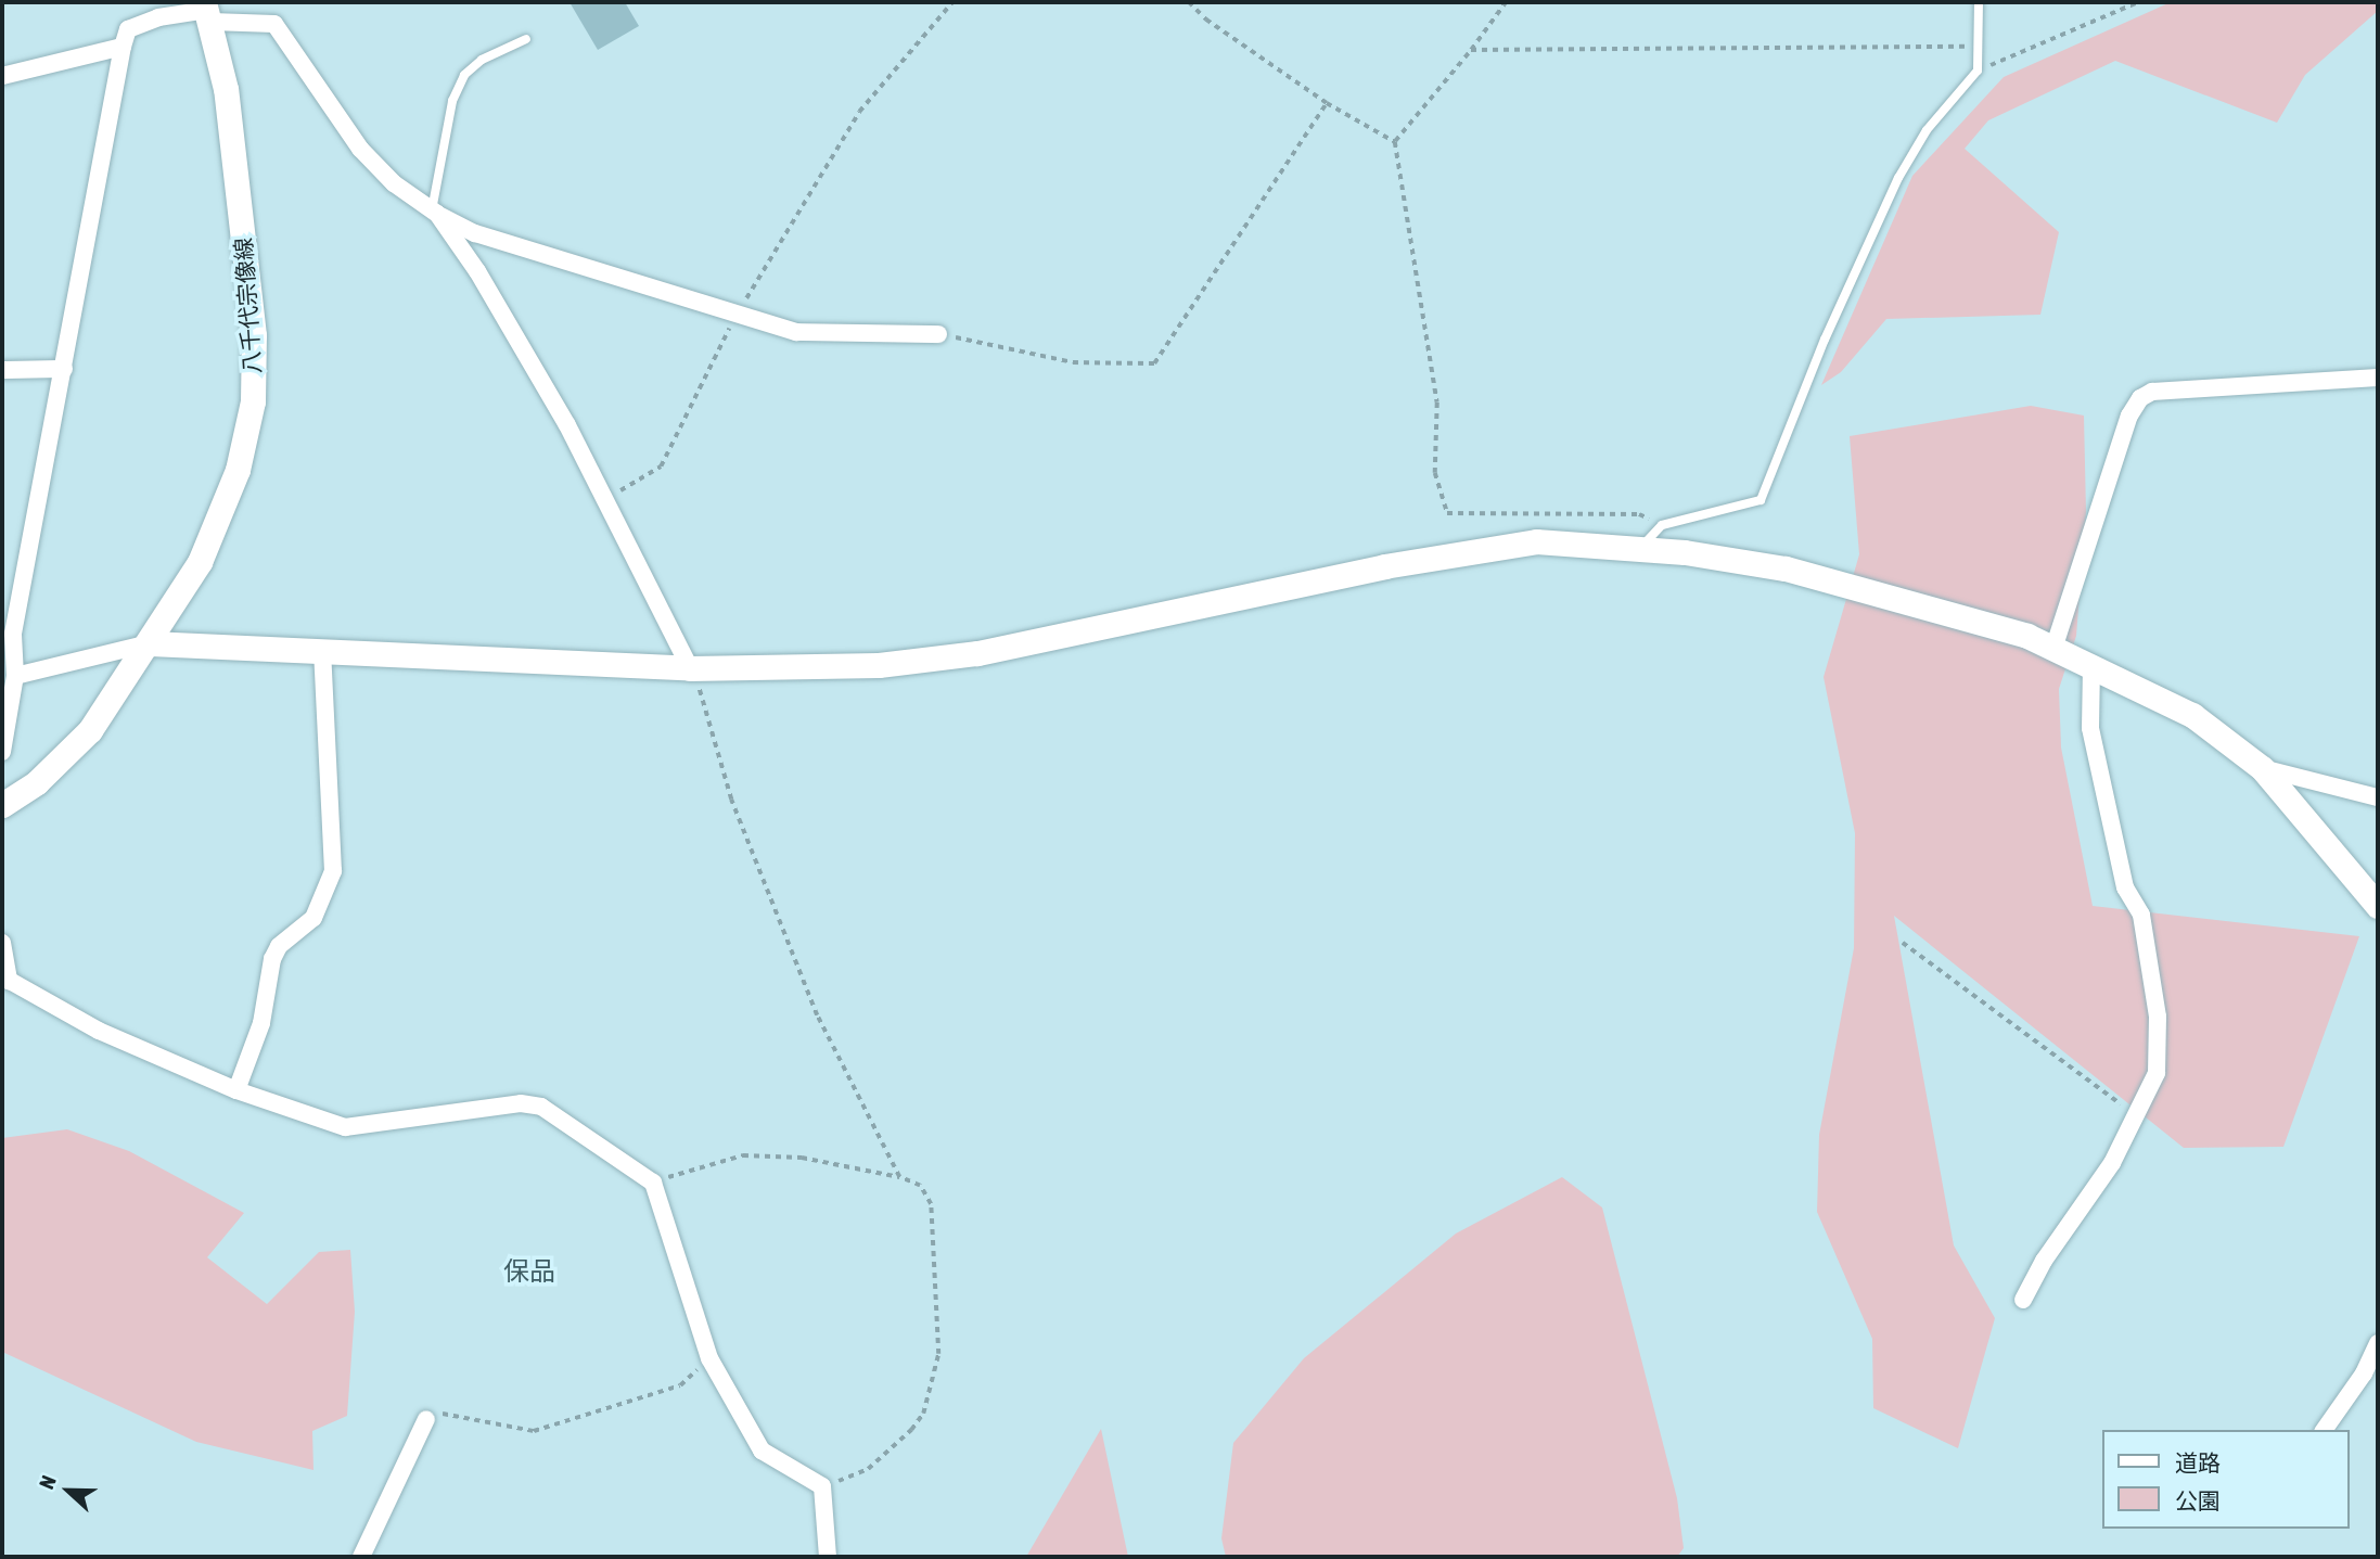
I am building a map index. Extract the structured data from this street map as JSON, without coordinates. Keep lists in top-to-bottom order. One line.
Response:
{"streets":{"street":["八千代宗像線"]},"districts":["保品"],"legend":["道路","公園"],"north":"left"}
